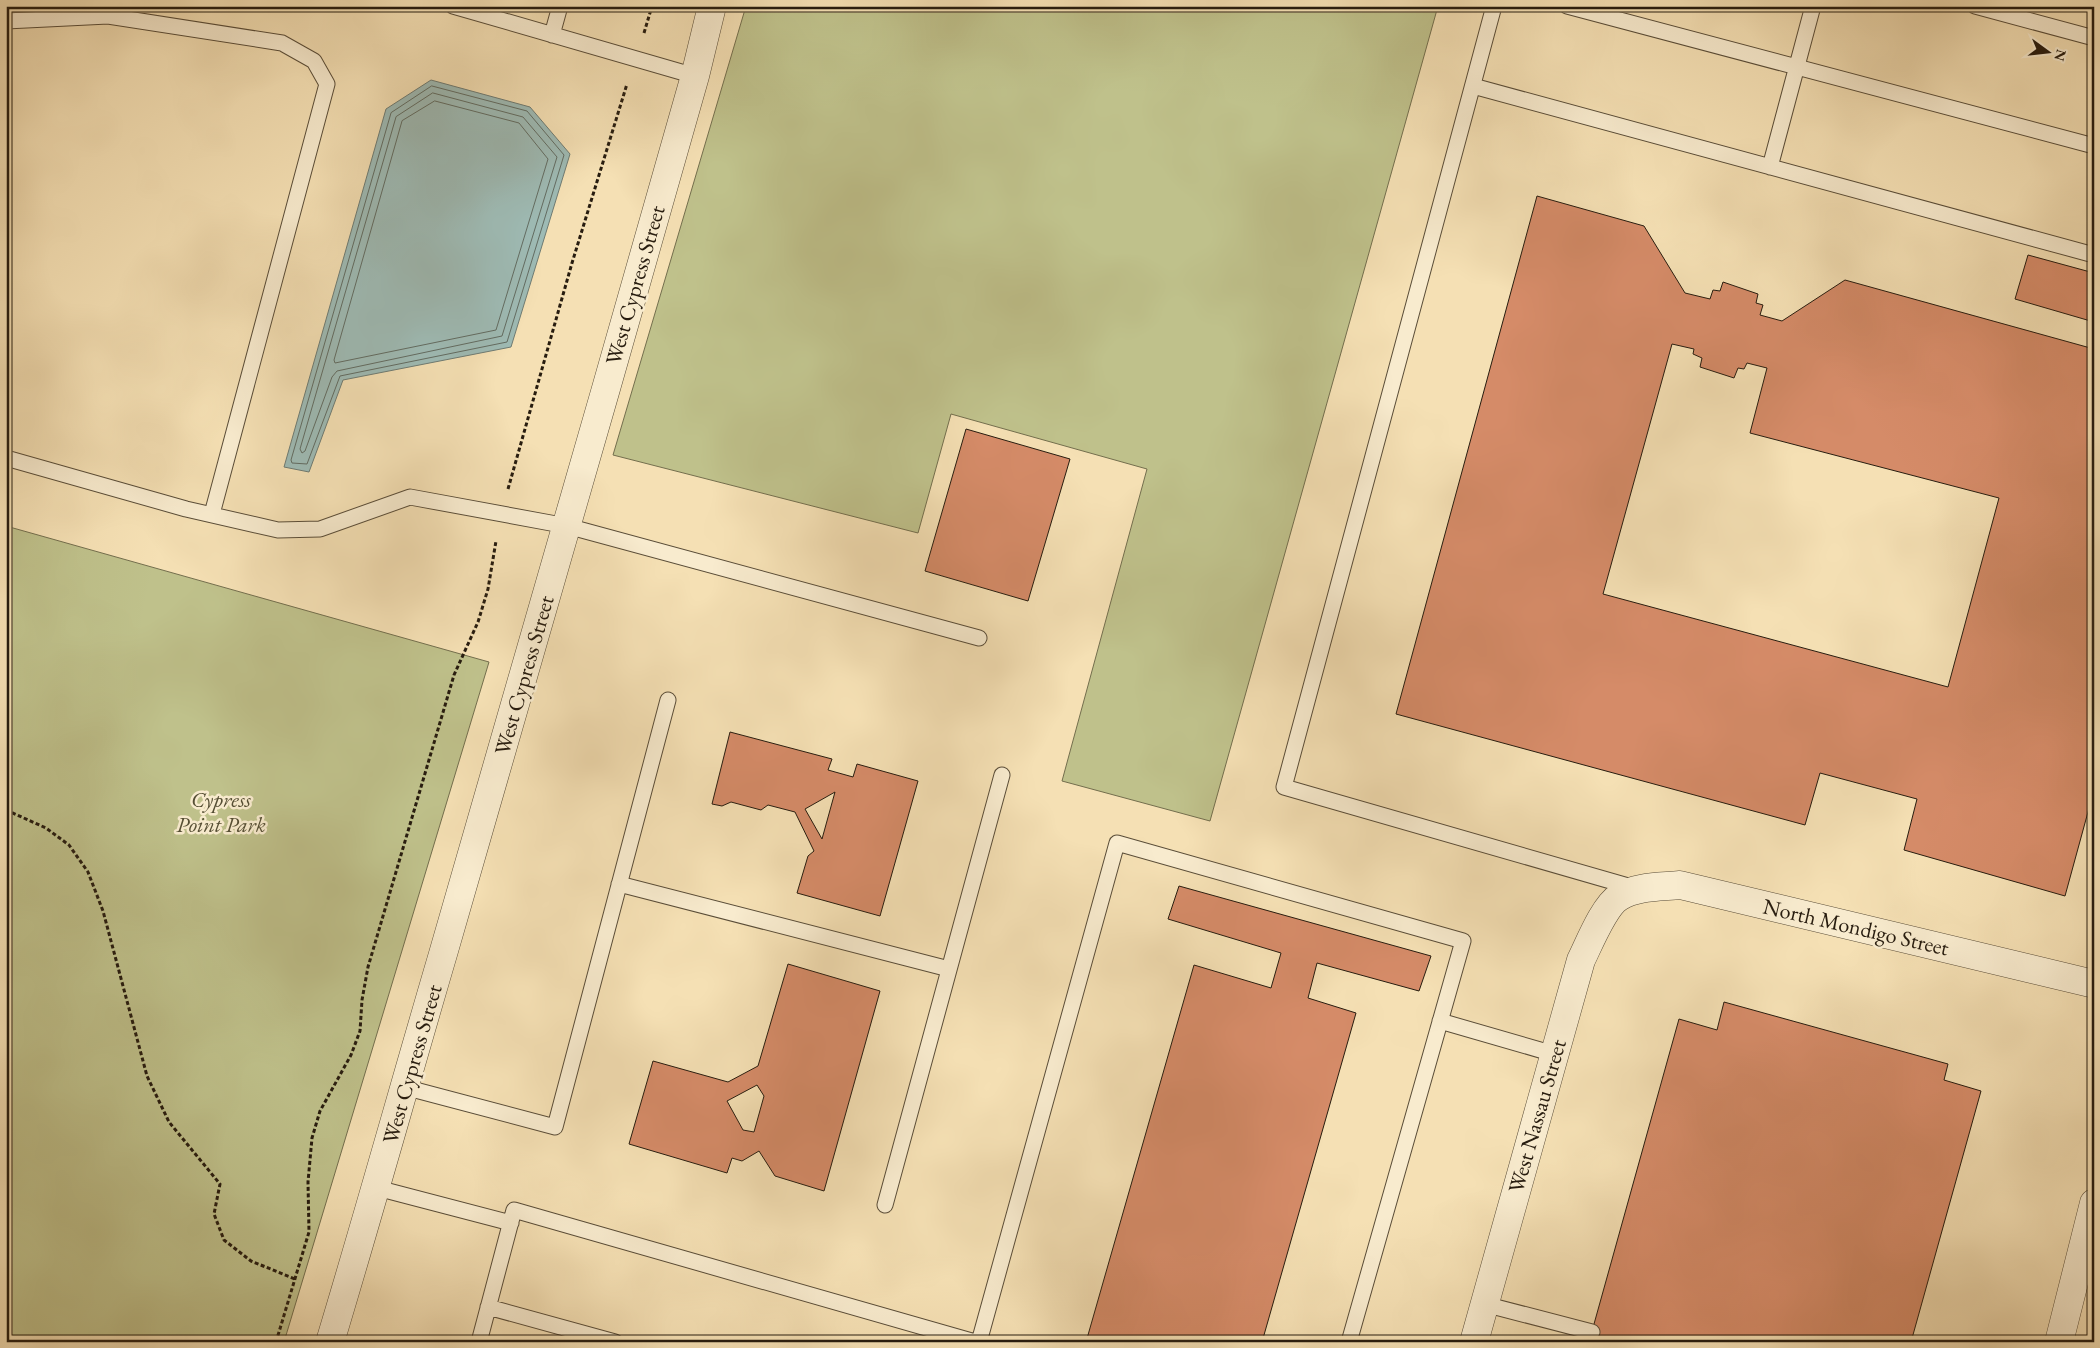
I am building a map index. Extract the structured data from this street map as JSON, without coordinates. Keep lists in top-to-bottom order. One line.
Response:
{"streets":{"street":["West Cypress Street","North Mondigo Street","West Nassau Street"]},"crossings":[["North Mondigo Street","West Nassau Street"]],"parks":["Cypress Point Park"],"north":"right"}
